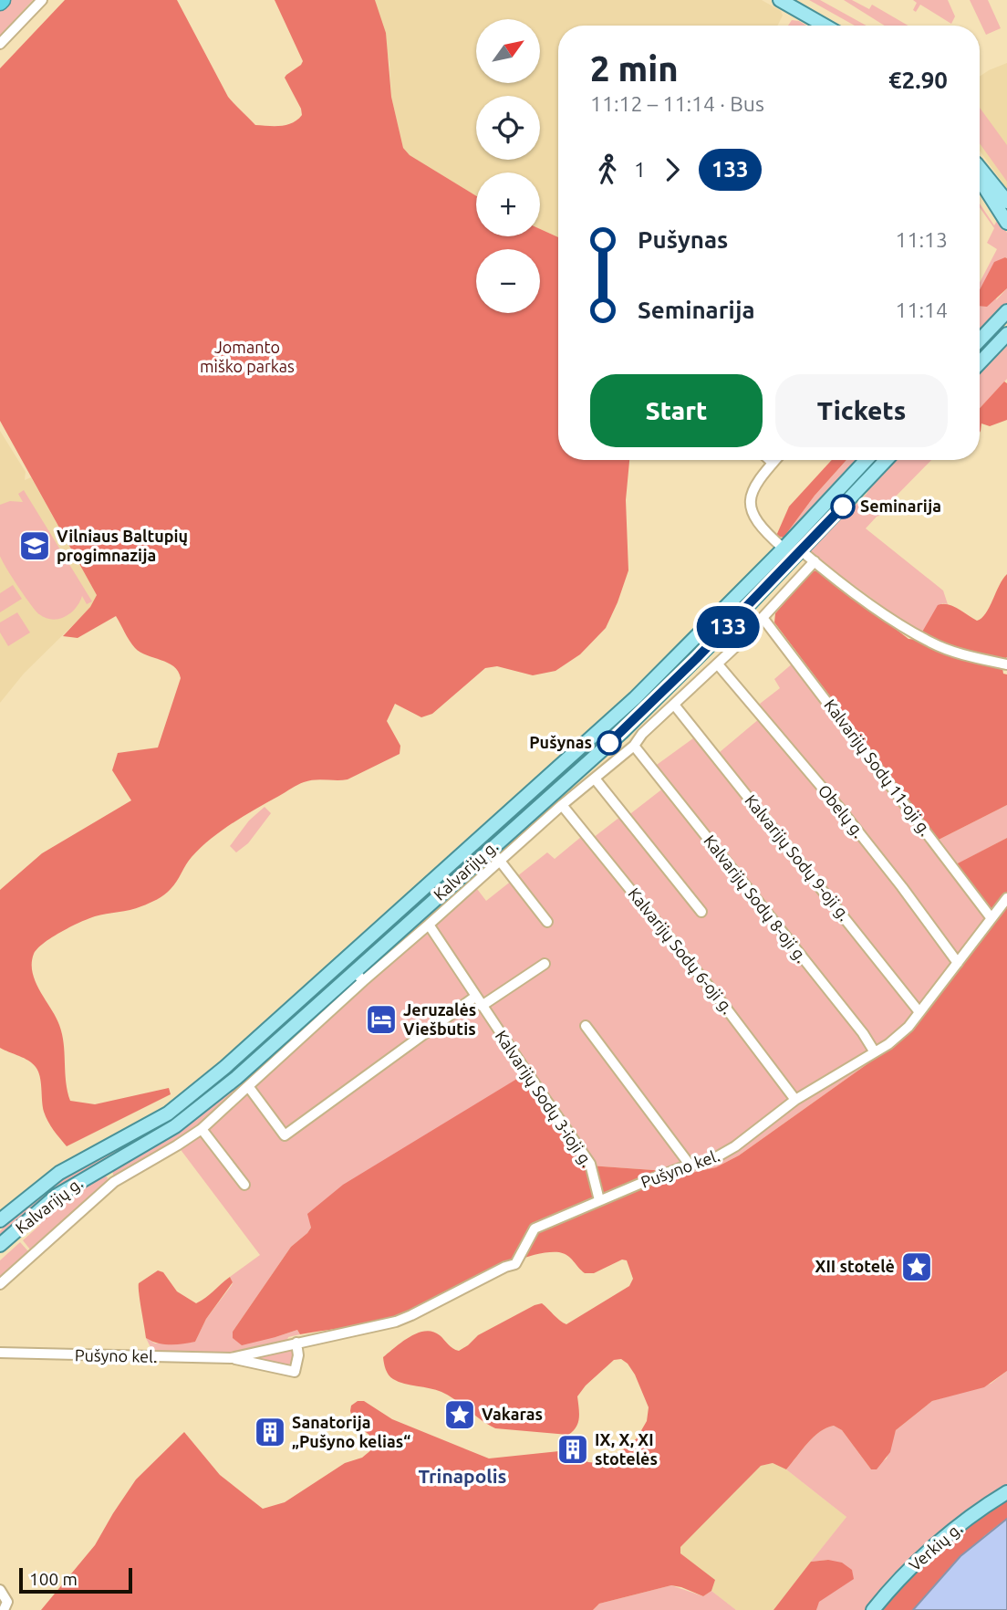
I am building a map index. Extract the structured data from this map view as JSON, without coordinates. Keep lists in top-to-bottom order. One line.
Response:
{"streets":{"main road":["Kalvarijų g.","Verkių g."],"street":["Kalvarijų Sodų 11-oji g.","Obelų g.","Kalvarijų Sodų 9-oji g.","Kalvarijų Sodų 8-oji g.","Kalvarijų Sodų 6-oji g.","Kalvarijų Sodų 3-ioji g.","Pušyno kel."]},"crossings":[["Kalvarijų Sodų 11-oji g.","Pušyno kel."],["Obelų g.","Pušyno kel."],["Kalvarijų Sodų 9-oji g.","Pušyno kel."],["Kalvarijų Sodų 8-oji g.","Pušyno kel."],["Kalvarijų Sodų 6-oji g.","Pušyno kel."],["Kalvarijų Sodų 3-ioji g.","Pušyno kel."]],"districts":["Trinapolis"],"parks":["Jomanto miško parkas"],"places":{"other":["Seminarija","Pušynas"],"school or university":["Vilniaus Baltupių progimnazija"],"hotel":["Jeruzalės Viešbutis"],"place":["XII stotelė","Vakaras"],"building":["Sanatorija „Pušyno kelias“","IX, X, XI stotelės"]},"lines":["bus line 133"],"scale_bar":"100 m","north":"top right","page":{"on_map":"133","map_buttons":["+","−"],"heading":["2 min","11:12 – 11:14 · Bus","€2.90"],"legs":["1","133"],"list":[{"name":"Pušynas","value":"11:13"},{"name":"Seminarija","value":"11:14"}],"buttons":["Start","Tickets"],"scale":"100 m"}}
